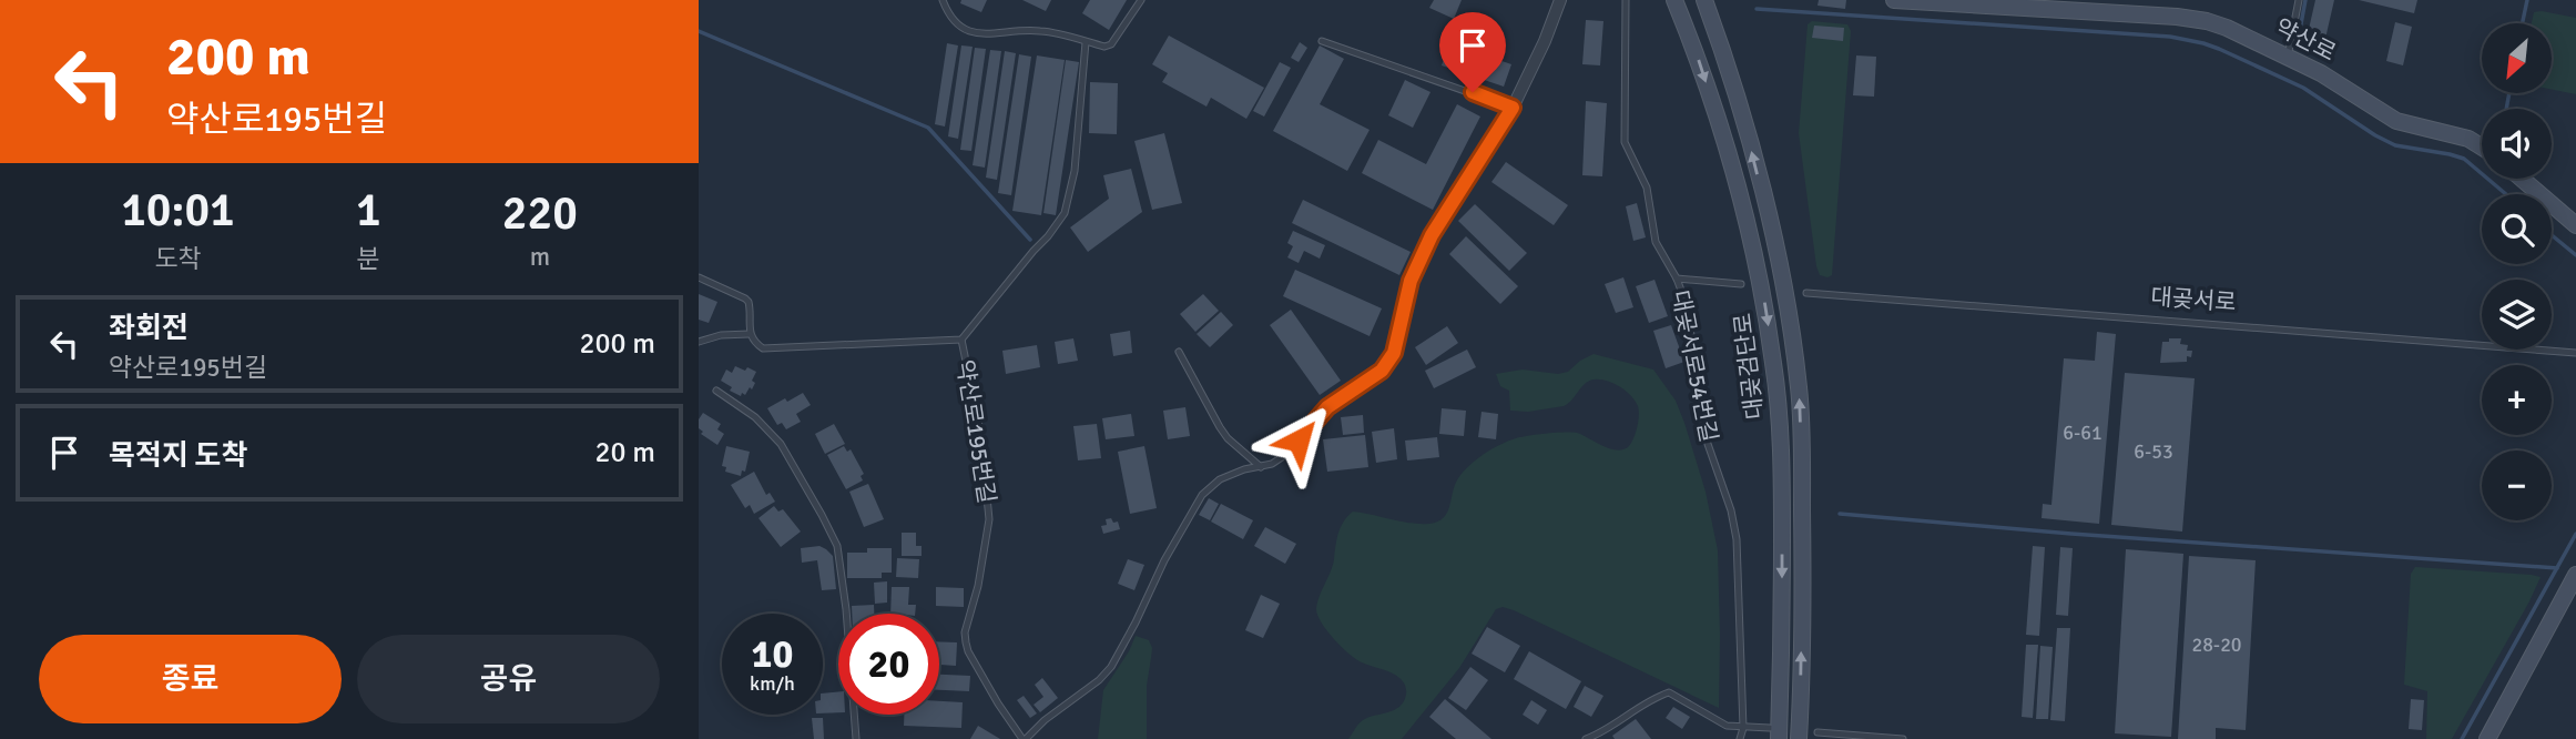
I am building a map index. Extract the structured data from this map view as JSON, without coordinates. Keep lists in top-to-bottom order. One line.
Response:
{"streets":{"main road":["약산로","대곶검단로"],"street":["약산로195번길"],"lane":["대곶서로","대곶서로54번길"]},"house_numbers":["6-61","6-53","28-20"],"north":"bottom left","page":{"turn":["200 m","약산로195번길"],"map_buttons":["+","−"],"eta":["10:01","도착","1","분","220","m"],"list":[{"name":"좌회전","note":"약산로195번길","value":"200 m"},{"name":"목적지 도착","value":"20 m"}],"speed":"10 km/h","limit":"20","buttons":["종료","공유"]}}
